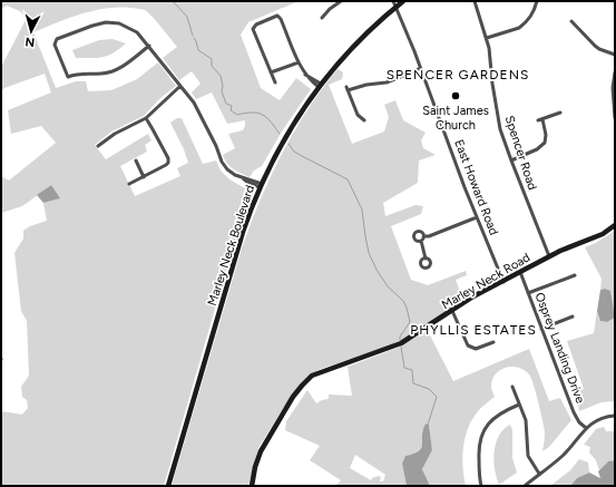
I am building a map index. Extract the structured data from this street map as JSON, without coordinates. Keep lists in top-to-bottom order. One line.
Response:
{"streets":{"main road":["Marley Neck Boulevard","Marley Neck Road"],"street":["Spencer Road","East Howard Road","Osprey Landing Drive"]},"crossings":[["Spencer Road","Marley Neck Road"],["East Howard Road","Marley Neck Boulevard"],["East Howard Road","Marley Neck Road"],["Marley Neck Road","Osprey Landing Drive"]],"districts":["SPENCER GARDENS","PHYLLIS ESTATES"],"places":["Saint James Church"],"north":"bottom"}
